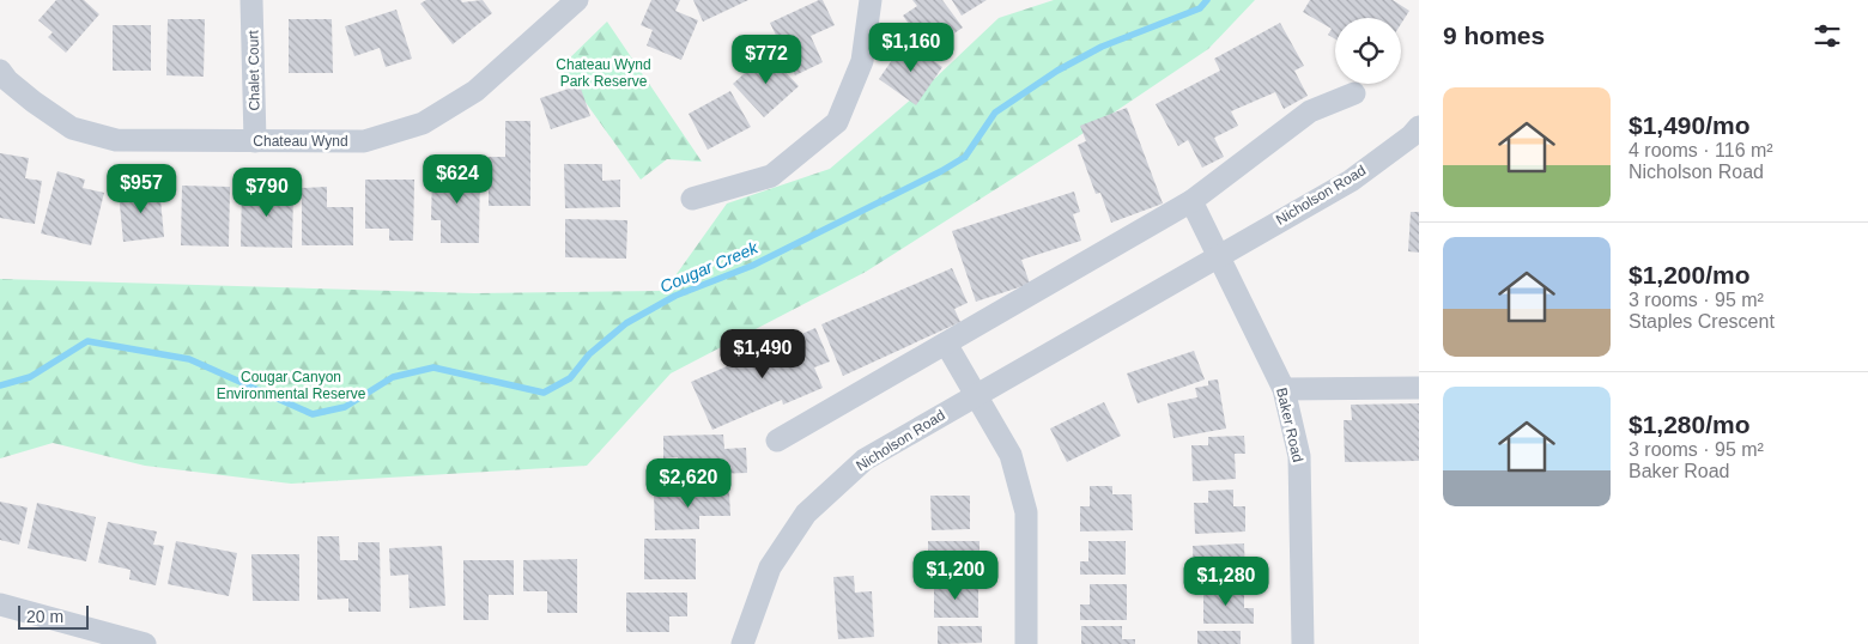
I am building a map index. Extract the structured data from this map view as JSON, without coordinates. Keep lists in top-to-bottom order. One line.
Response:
{"streets":{"street":["Chalet Court","Chateau Wynd","Nicholson Road","Baker Road"]},"crossings":[["Chalet Court","Chateau Wynd"],["Nicholson Road","Baker Road"]],"water":["Cougar Creek"],"parks":["Chateau Wynd Park Reserve","Cougar Canyon Environmental Reserve"],"scale_bar":"20 m","page":{"heading":"9 homes","price":["$1,160","$772","$624","$957","$790","$1,490","$2,620","$1,200","$1,280"],"list":[{"name":"$1,490/mo","note":"4 rooms · 116 m² · Nicholson Road"},{"name":"$1,200/mo","note":"3 rooms · 95 m² · Staples Crescent"},{"name":"$1,280/mo","note":"3 rooms · 95 m² · Baker Road"}],"scale":"20 m"}}
